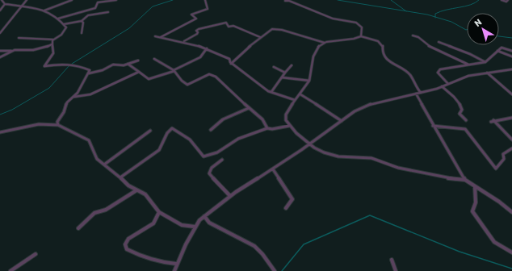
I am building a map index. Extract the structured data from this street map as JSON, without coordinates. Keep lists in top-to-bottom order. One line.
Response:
{"north":"top left"}
